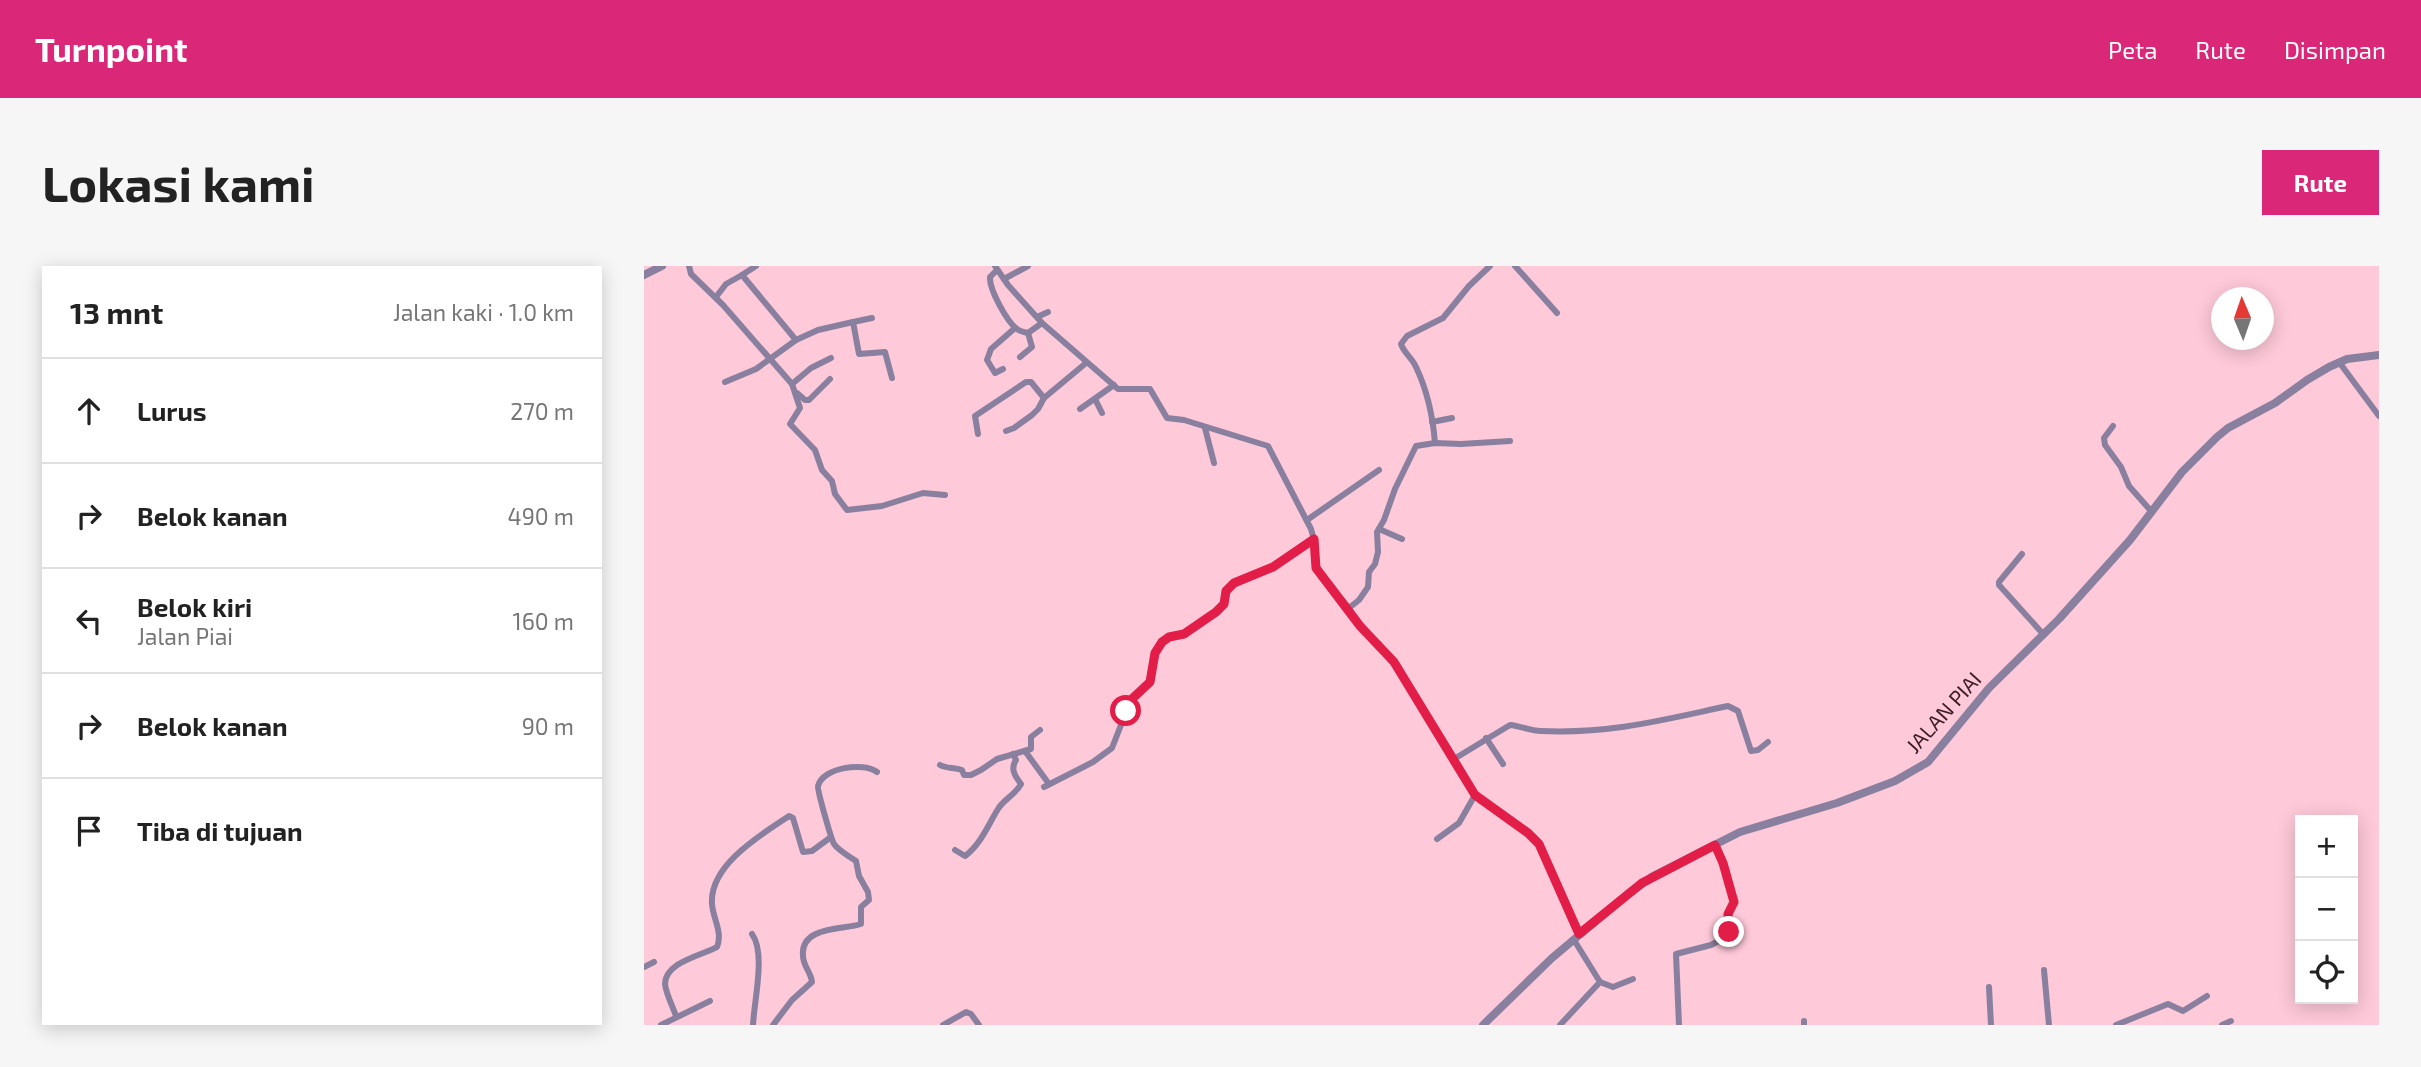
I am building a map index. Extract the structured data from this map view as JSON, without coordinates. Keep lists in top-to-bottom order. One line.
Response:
{"streets":{"street":["JALAN PIAI"]},"north":"top","page":{"header":"Turnpoint","nav":["Peta","Rute","Disimpan"],"buttons":"Rute","title":"Lokasi kami","heading":["13 mnt","Jalan kaki · 1.0 km"],"list":[["Lurus","270 m"],["Belok kanan","490 m"],["Belok kiri","Jalan Piai","160 m"],["Belok kanan","90 m"],"Tiba di tujuan"],"map_buttons":["+","−"]}}
